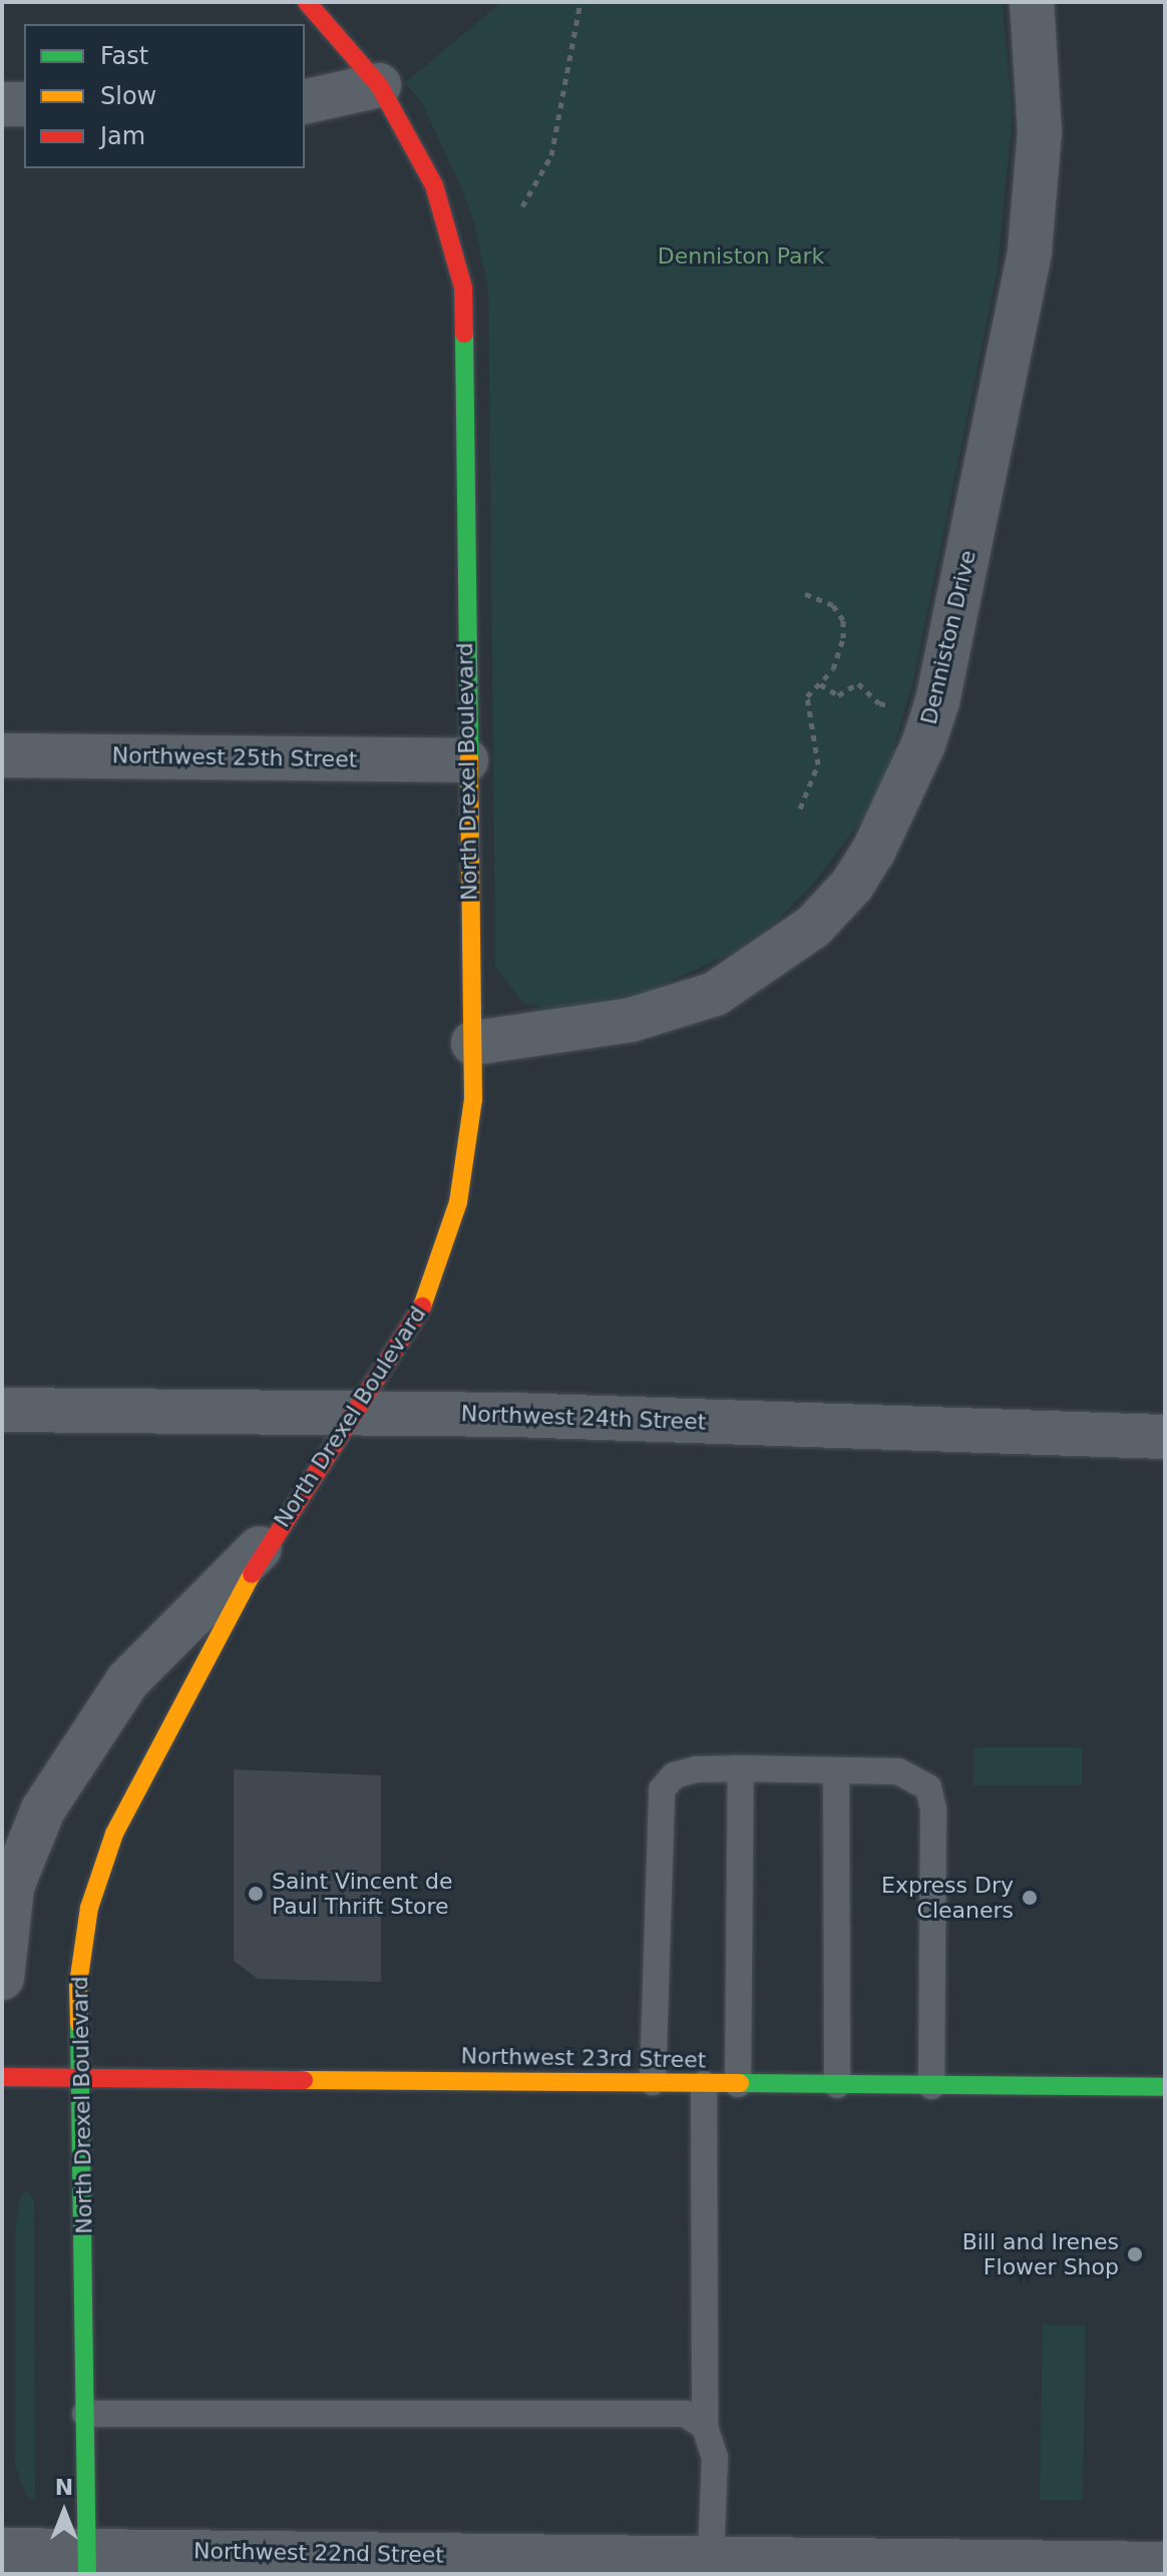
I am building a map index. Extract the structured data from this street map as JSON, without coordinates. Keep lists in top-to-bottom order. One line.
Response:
{"streets":{"street":["Denniston Drive","Northwest 25th Street","North Drexel Boulevard","Northwest 24th Street","Northwest 23rd Street","Northwest 22nd Street"]},"crossings":[["Denniston Drive","North Drexel Boulevard"],["Northwest 25th Street","North Drexel Boulevard"],["North Drexel Boulevard","Northwest 24th Street"],["North Drexel Boulevard","Northwest 23rd Street"],["North Drexel Boulevard","Northwest 22nd Street"]],"parks":["Denniston Park"],"places":["Saint Vincent de Paul Thrift Store","Express Dry Cleaners","Bill and Irenes Flower Shop"],"legend":["Fast","Slow","Jam"],"north":"top"}
